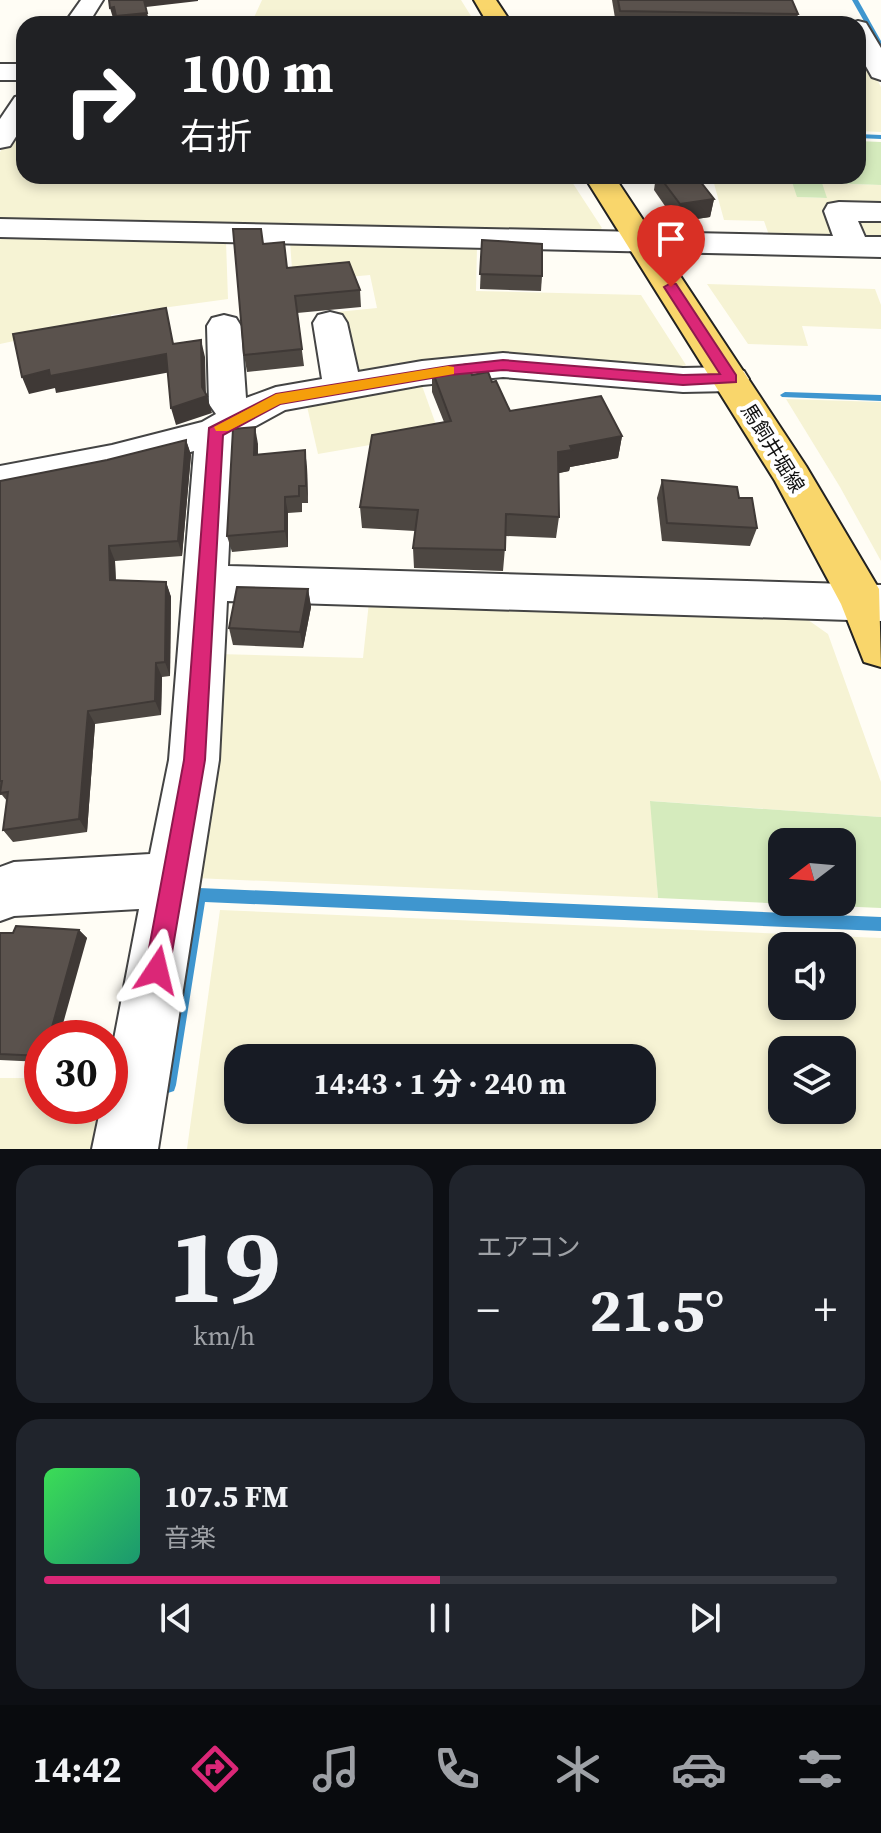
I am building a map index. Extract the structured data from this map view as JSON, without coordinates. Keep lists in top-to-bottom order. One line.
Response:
{"streets":{"main road":["馬飼井堀線"]},"north":"left","page":{"turn":["100 m","右折"],"limit":"30","trip":"14:43 · 1 分 · 240 m","tile":[["19","km/h"],"エアコン"],"heat":["−","21.5°","+"],"song":["107.5 FM","音楽"],"tabs":"14:42"}}
